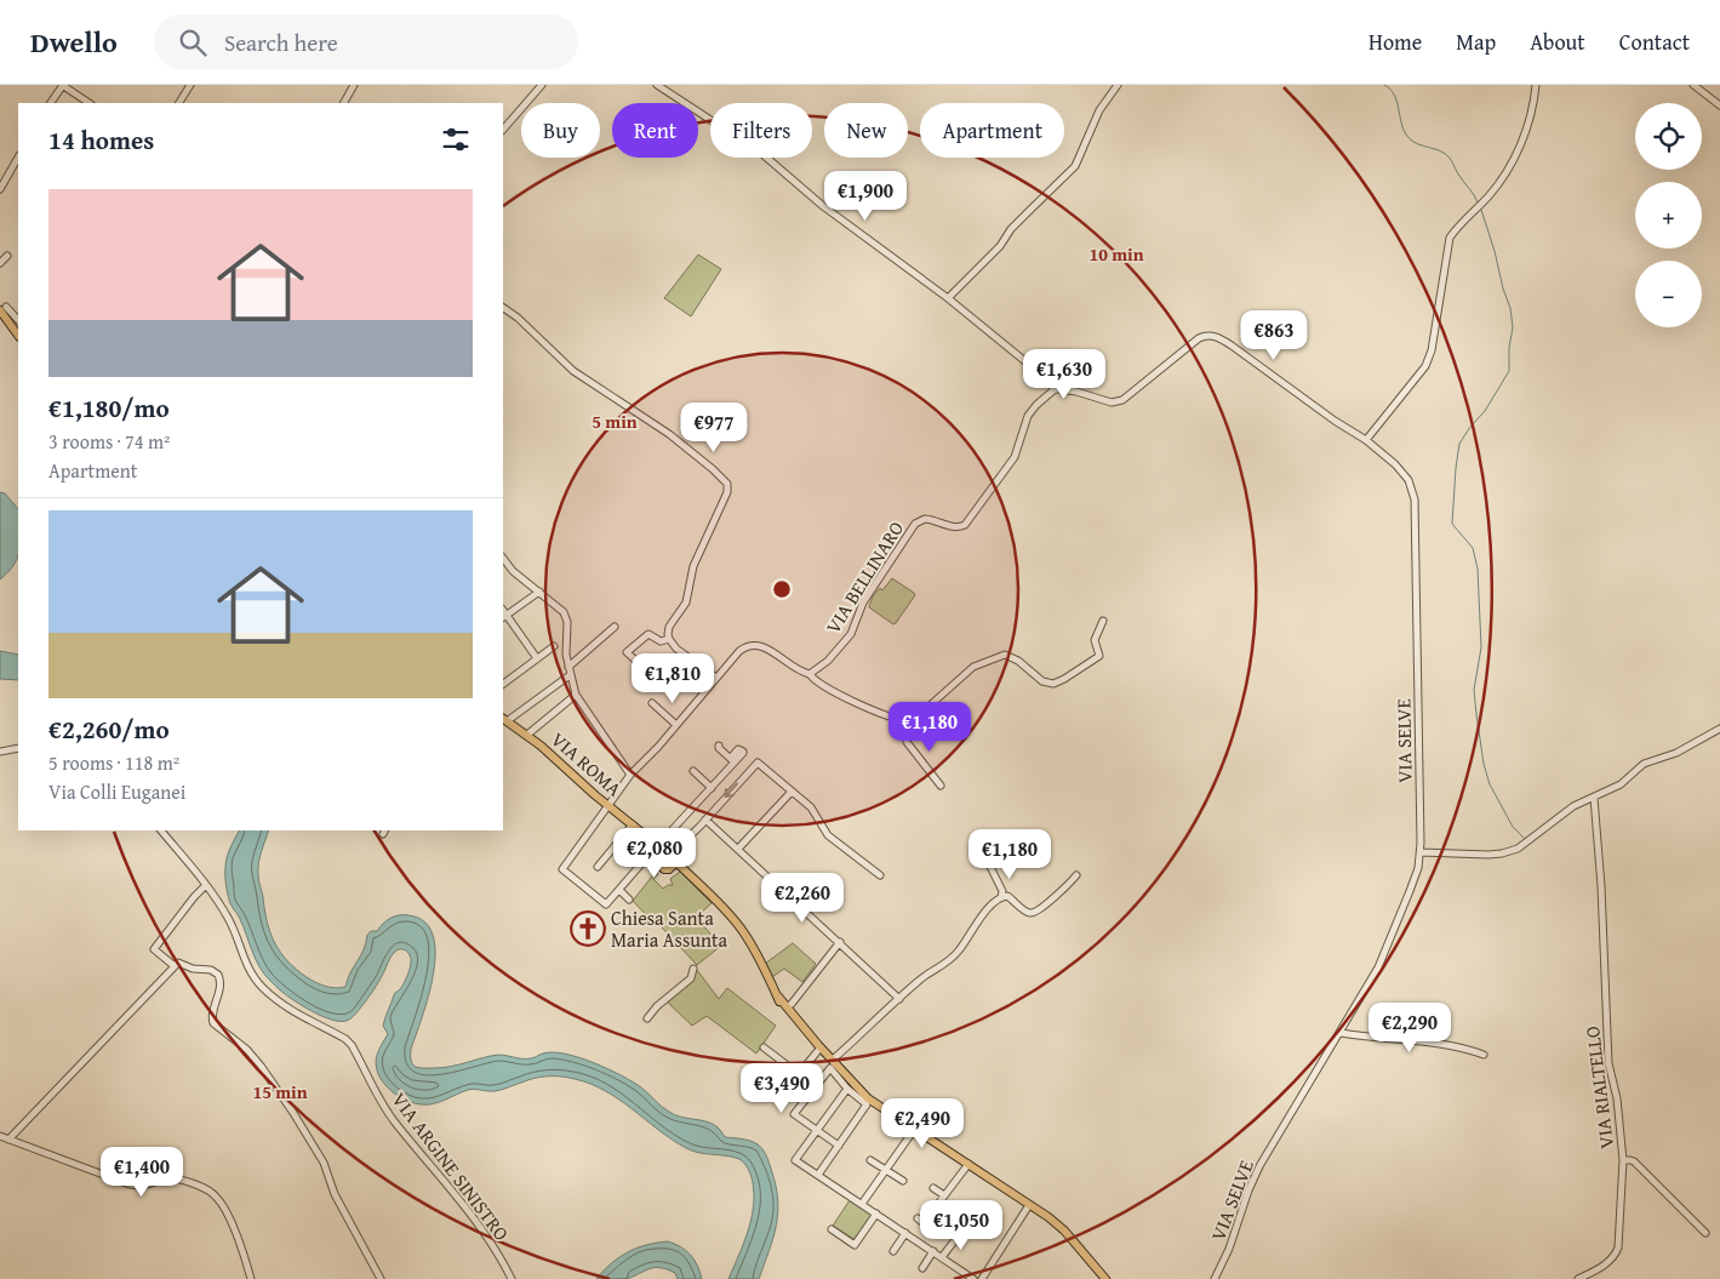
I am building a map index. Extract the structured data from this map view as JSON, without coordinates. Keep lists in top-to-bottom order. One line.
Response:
{"streets":{"main road":["VIA ROMA"],"street":["VIA BELLINARO","VIA SELVE","VIA RIALTELLO","VIA ARGINE SINISTRO"]},"places":{"church":["Chiesa Santa Maria Assunta"]},"page":{"header":"Dwello","search":"Search here","nav":["Home","Map","About","Contact"],"map_buttons":["+","−"],"chip":["Buy","Rent","Filters","New","Apartment"],"heading":"14 homes","price":["€1,900","€863","€1,630","€977","€1,810","€1,180","€2,080","€1,180","€2,260","€2,290","€3,490","€2,490","€1,400","€1,050"],"list":[{"name":"€1,180/mo","note":"3 rooms · 74 m² · Apartment"},{"name":"€2,260/mo","note":"5 rooms · 118 m² · Via Colli Euganei"}]},"rings":["10 min","5 min","15 min"]}
